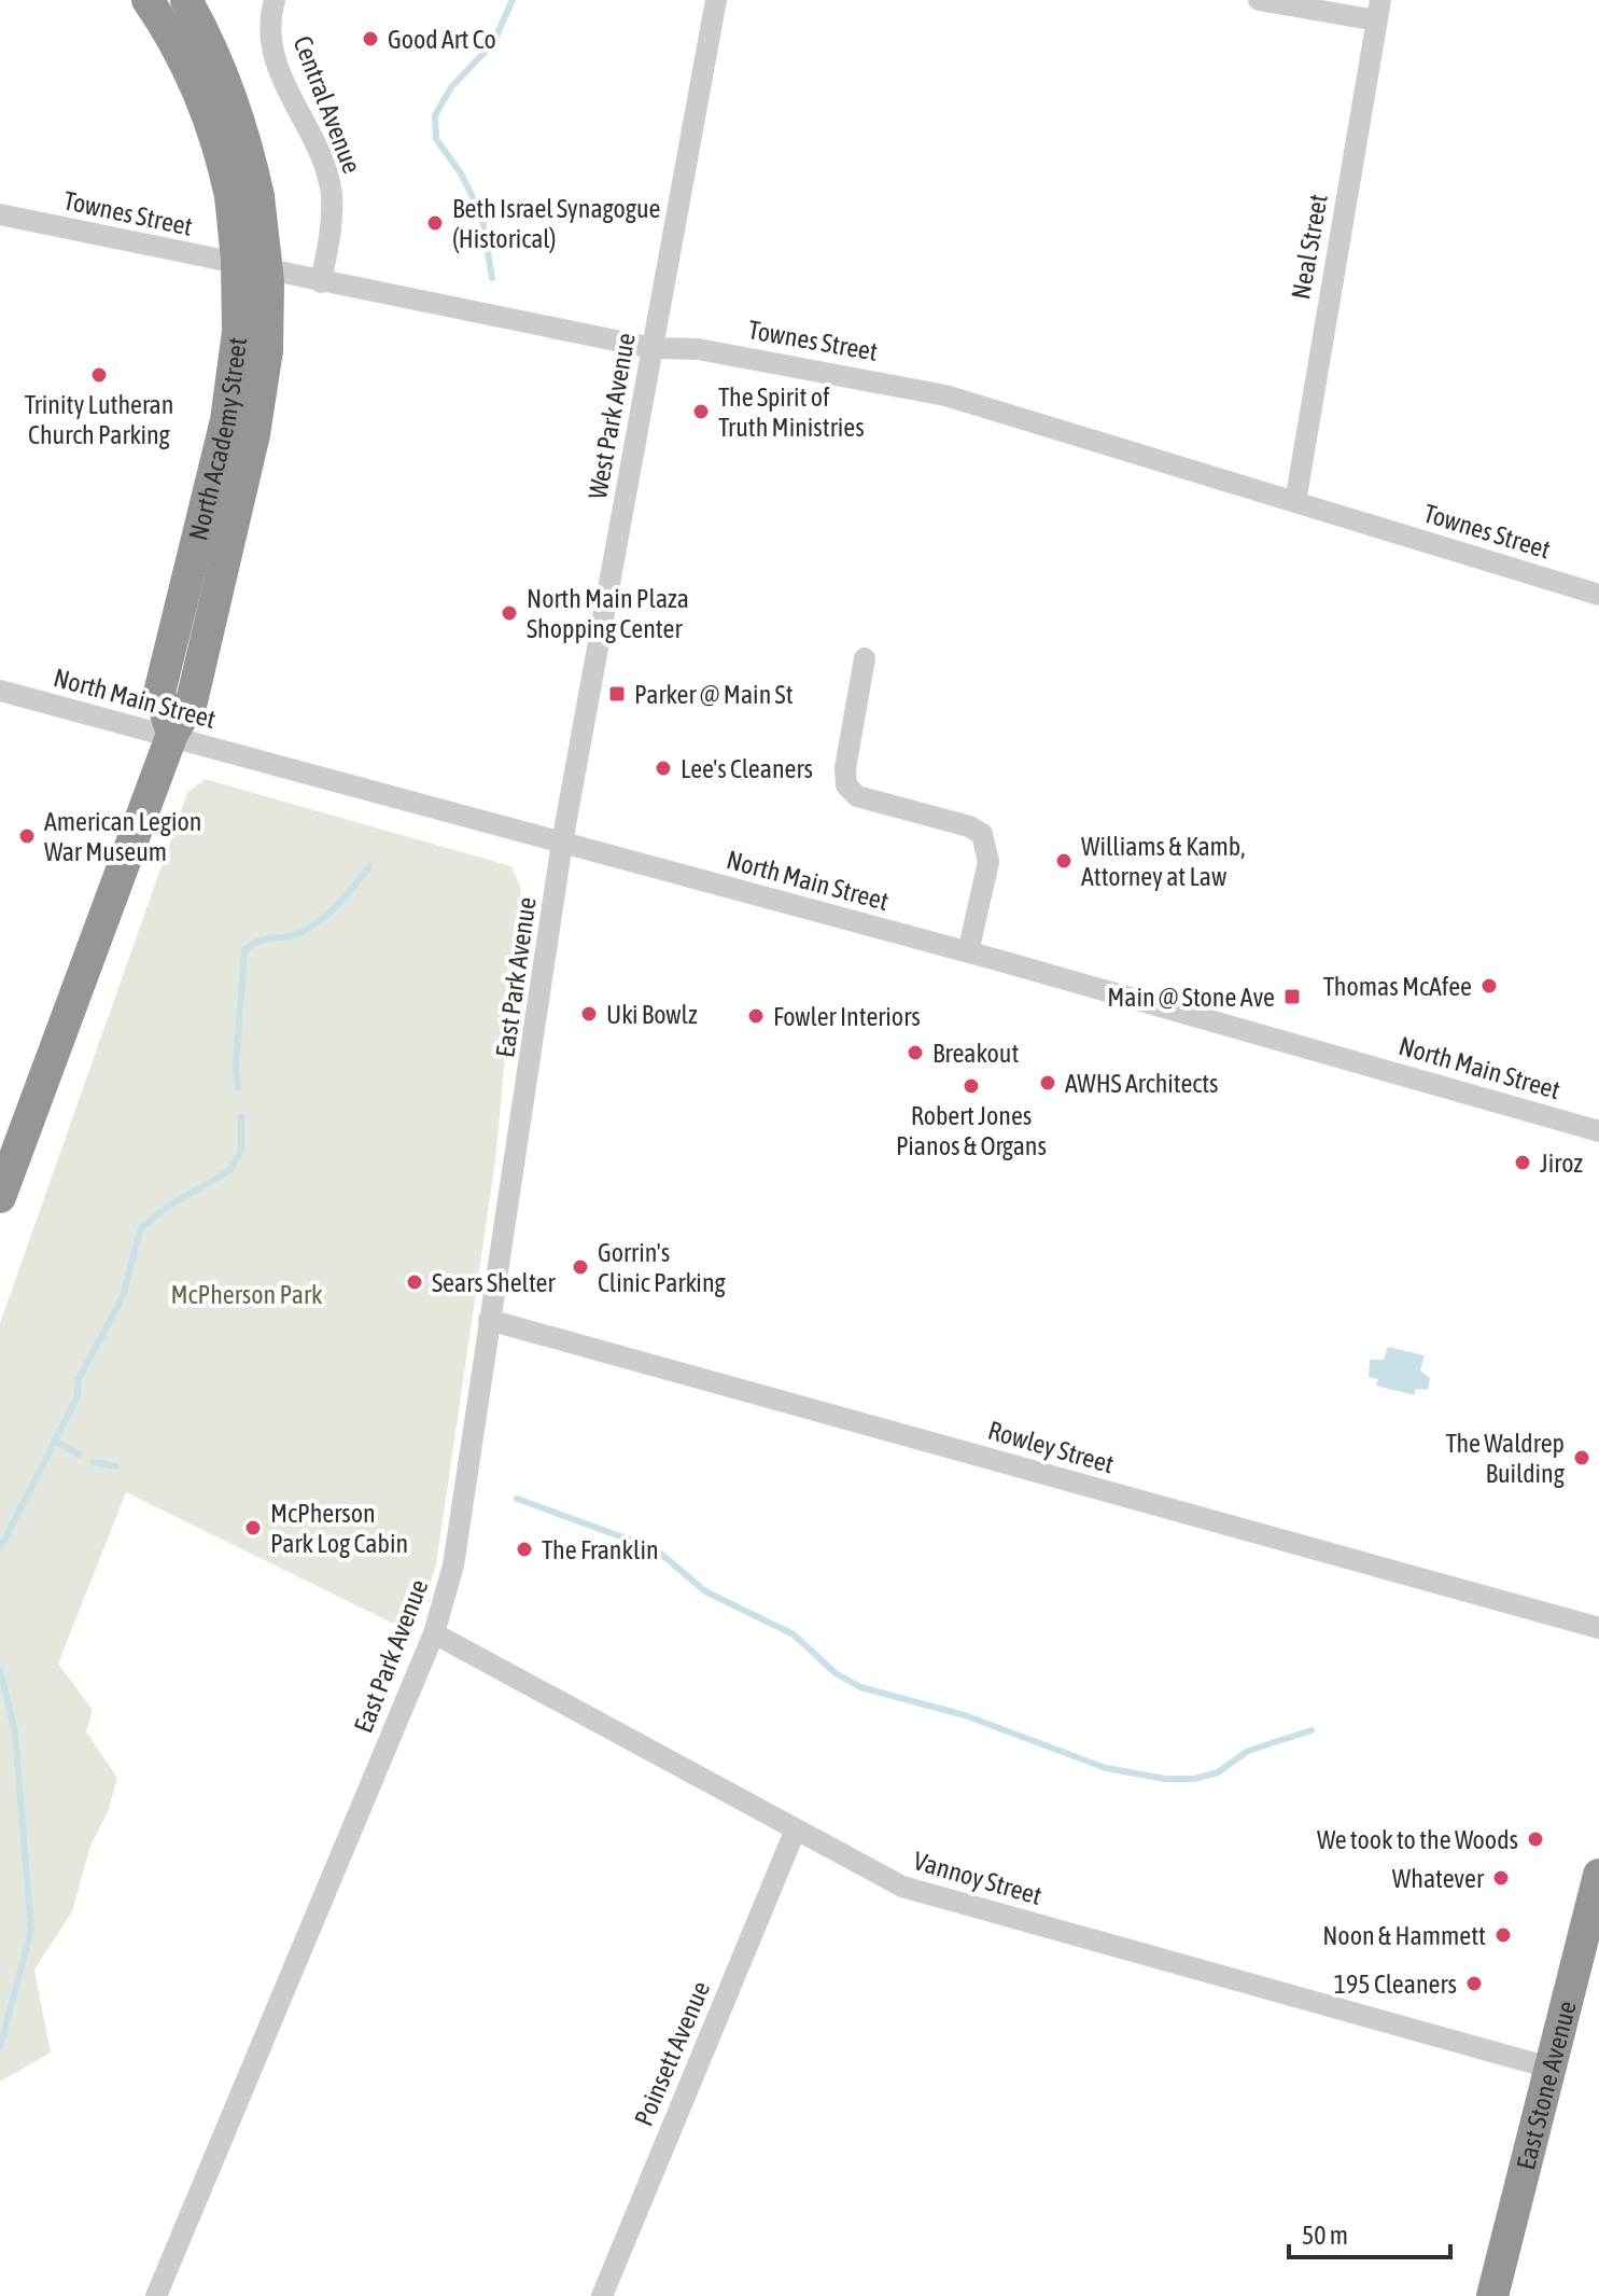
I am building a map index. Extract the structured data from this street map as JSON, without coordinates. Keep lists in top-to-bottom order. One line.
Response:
{"streets":{"highway":["North Academy Street","East Stone Avenue"],"street":["Central Avenue","Townes Street","Neal Street","West Park Avenue","North Main Street","East Park Avenue","Rowley Street","Vannoy Street","Poinsett Avenue"]},"crossings":[["Central Avenue","Townes Street"],["Townes Street","Neal Street"],["Townes Street","West Park Avenue"],["West Park Avenue","North Main Street"],["West Park Avenue","East Park Avenue"],["North Academy Street","North Main Street"],["North Main Street","East Park Avenue"],["East Park Avenue","Rowley Street"],["East Park Avenue","Vannoy Street"],["Vannoy Street","Poinsett Avenue"],["Vannoy Street","East Stone Avenue"]],"parks":["McPherson Park"],"places":{"other":["Good Art Co","Beth Israel Synagogue (Historical)","Trinity Lutheran Church Parking","The Spirit of Truth Ministries","North Main Plaza Shopping Center","Lee's Cleaners","American Legion War Museum","Williams & Kamb, Attorney at Law","Thomas McAfee","Uki Bowlz","Fowler Interiors","Breakout","AWHS Architects","Robert Jones Pianos & Organs","Jiroz","Gorrin's Clinic Parking","Sears Shelter","The Waldrep Building","McPherson Park Log Cabin","The Franklin","We took to the Woods","Whatever","Noon & Hammett","195 Cleaners"],"transit":["Parker @ Main St","Main @ Stone Ave"]},"scale_bar":"50 m"}
